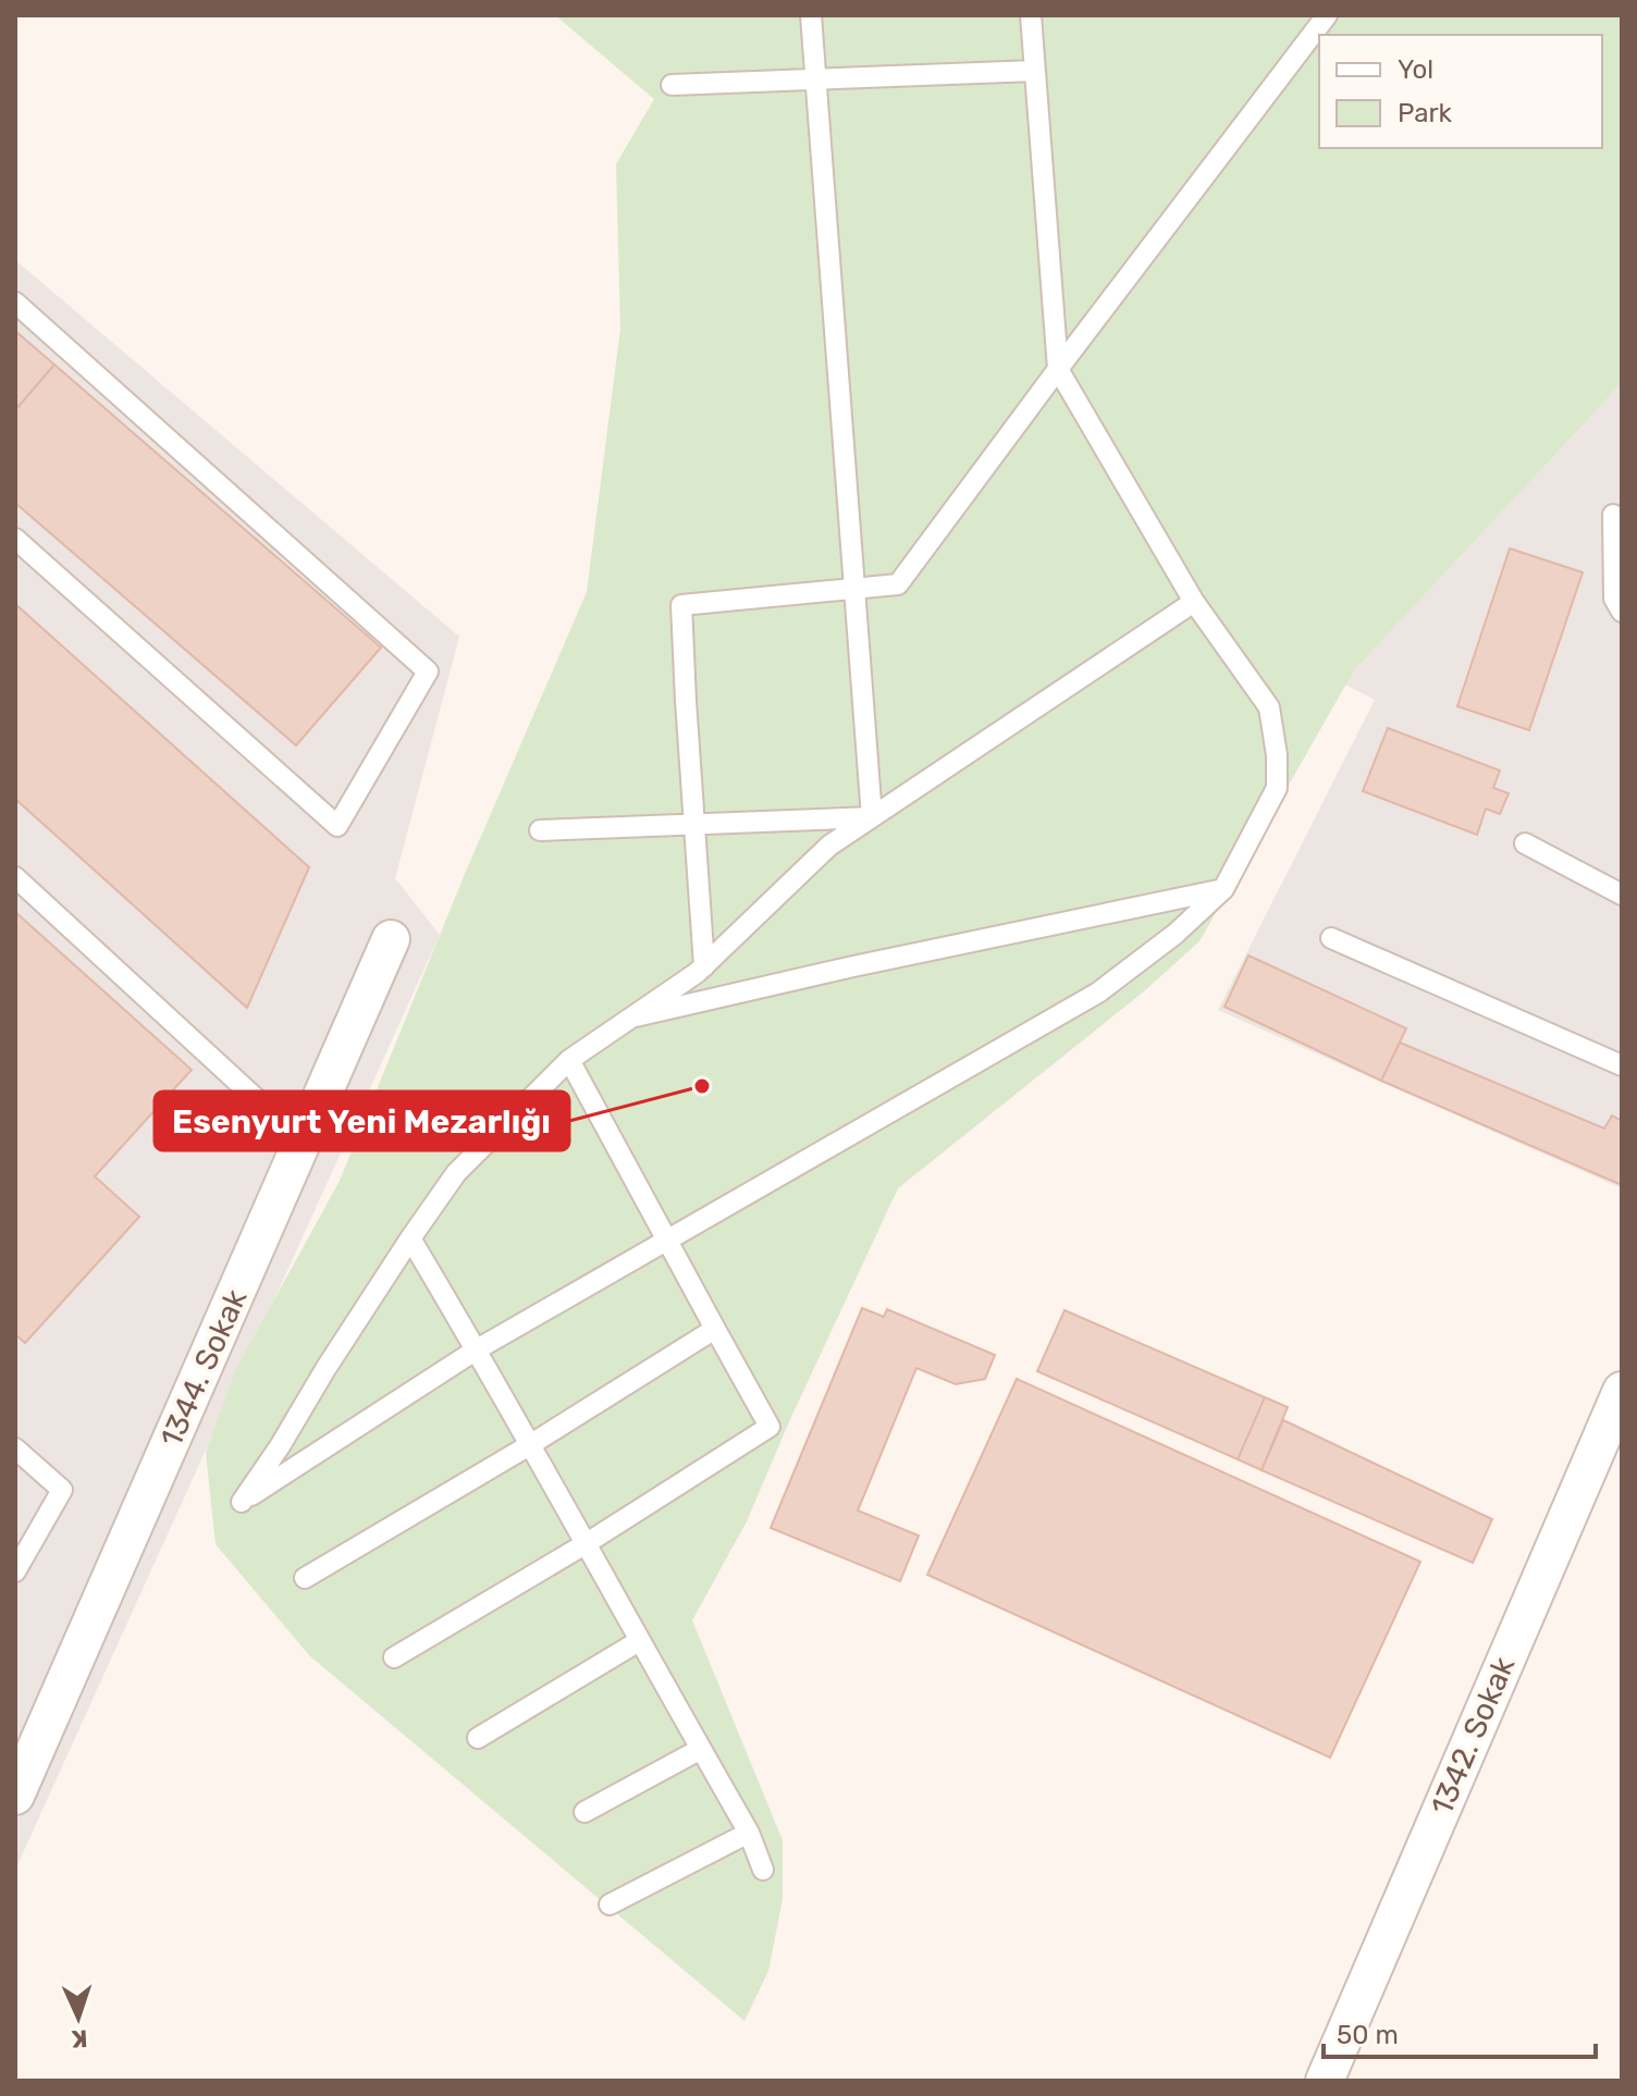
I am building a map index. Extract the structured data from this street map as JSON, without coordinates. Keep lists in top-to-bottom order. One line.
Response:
{"streets":{"street":["1344. Sokak","1342. Sokak"]},"places":["Esenyurt Yeni Mezarlığı"],"legend":["Yol","Park"],"scale_bar":"50 m","north":"bottom"}
